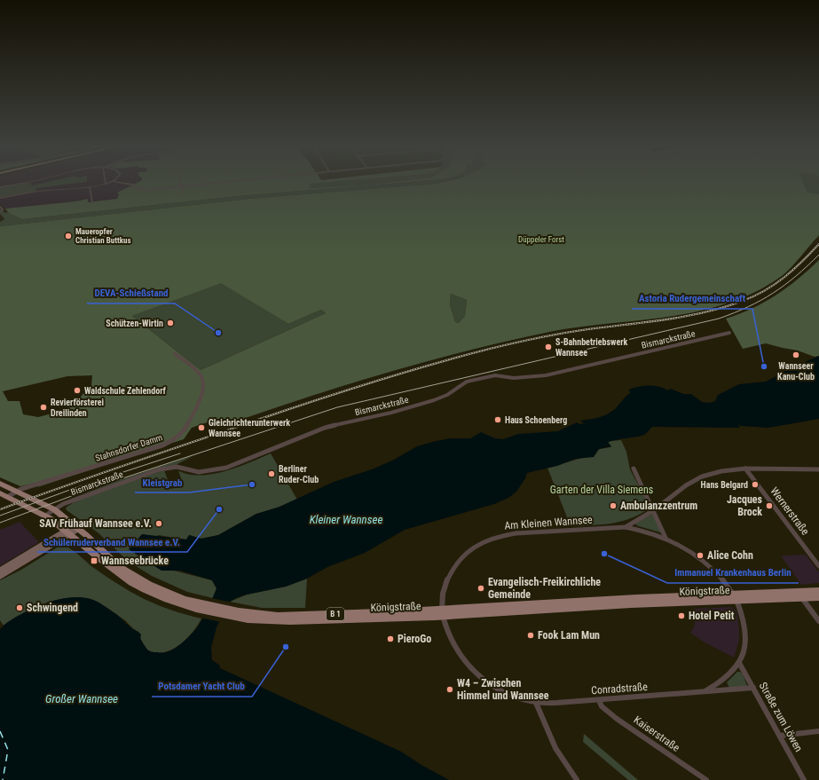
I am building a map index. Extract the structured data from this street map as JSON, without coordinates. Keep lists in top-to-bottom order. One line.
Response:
{"streets":{"main road":["Königstraße","B 1"],"street":["Bismarckstraße","Stahnsdorfer Damm","Wernerstraße","Am Kleinen Wannsee","Conradstraße","Straße zum Löwen","Kaiserstraße"]},"crossings":[["Bismarckstraße","Königstraße"],["Stahnsdorfer Damm","Königstraße"],["Stahnsdorfer Damm","B 1"],["Wernerstraße","Am Kleinen Wannsee"],["Am Kleinen Wannsee","Königstraße"],["Am Kleinen Wannsee","Conradstraße"],["Königstraße","B 1"],["Königstraße","Conradstraße"],["Conradstraße","Straße zum Löwen"],["Conradstraße","Kaiserstraße"]],"water":["Kleiner Wannsee","Großer Wannsee"],"parks":["Düppeler Forst","Garten der Villa Siemens"],"places":{"other":["Maueropfer Christian Buttkus","Schützen-Wirtin","DEVA-Schießstand","S-Bahnbetriebswerk Wannsee","Wannseer Kanu-Club","Astoria Rudergemeinschaft","Waldschule Zehlendorf","Revierförsterei Dreilinden","Haus Schoenberg","Gleichrichterunterwerk Wannsee","Berliner Ruder-Club","Kleistgrab","Hans Belgard","Ambulanzzentrum","Jacques Brock","Schülerruderverband Wannsee e.V.","SAV Frühauf Wannsee e.V.","Immanuel Krankenhaus Berlin","Alice Cohn","Evangelisch-Freikirchliche Gemeinde","Schwingend","Hotel Petit","Fook Lam Mun","PieroGo","Potsdamer Yacht Club","W4 – Zwischen Himmel und Wannsee"],"transit":["Wannseebrücke"]}}
